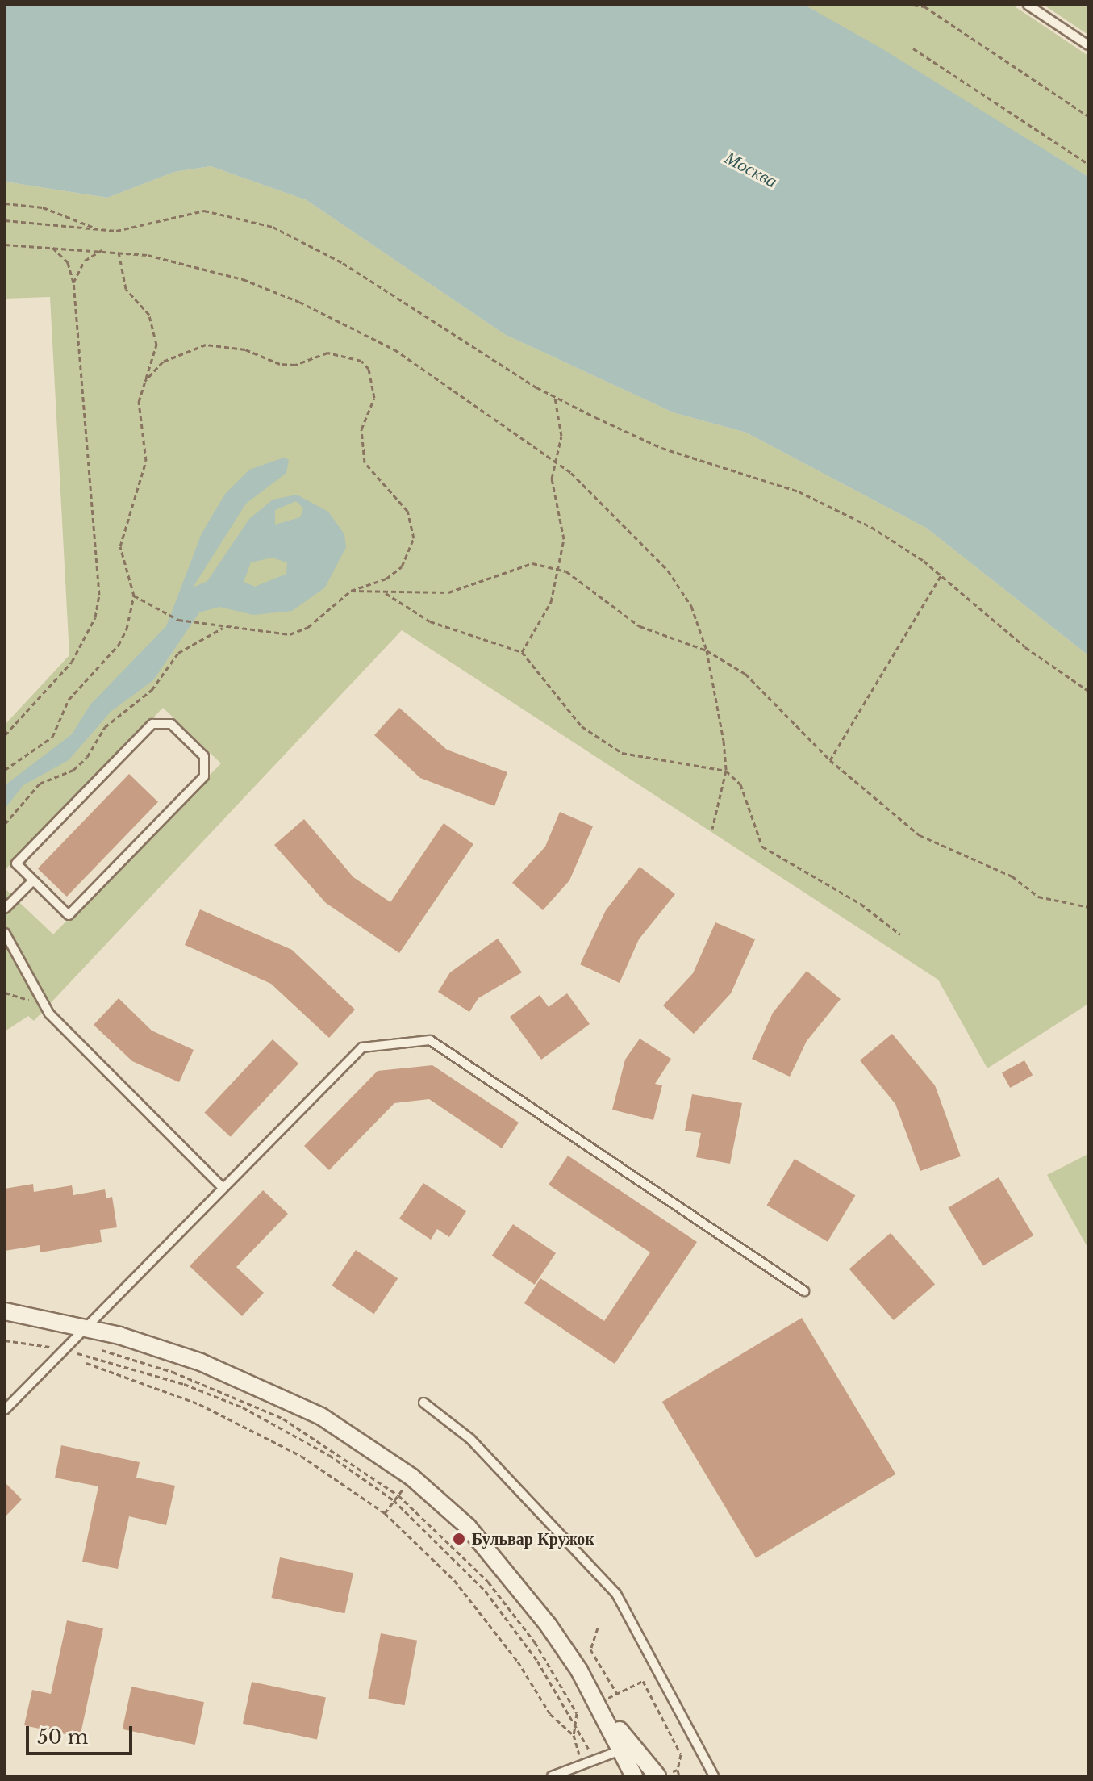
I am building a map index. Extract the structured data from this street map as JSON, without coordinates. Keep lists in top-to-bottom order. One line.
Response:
{"water":["Москва"],"places":["Бульвар Кружок"],"scale_bar":"50 m"}
